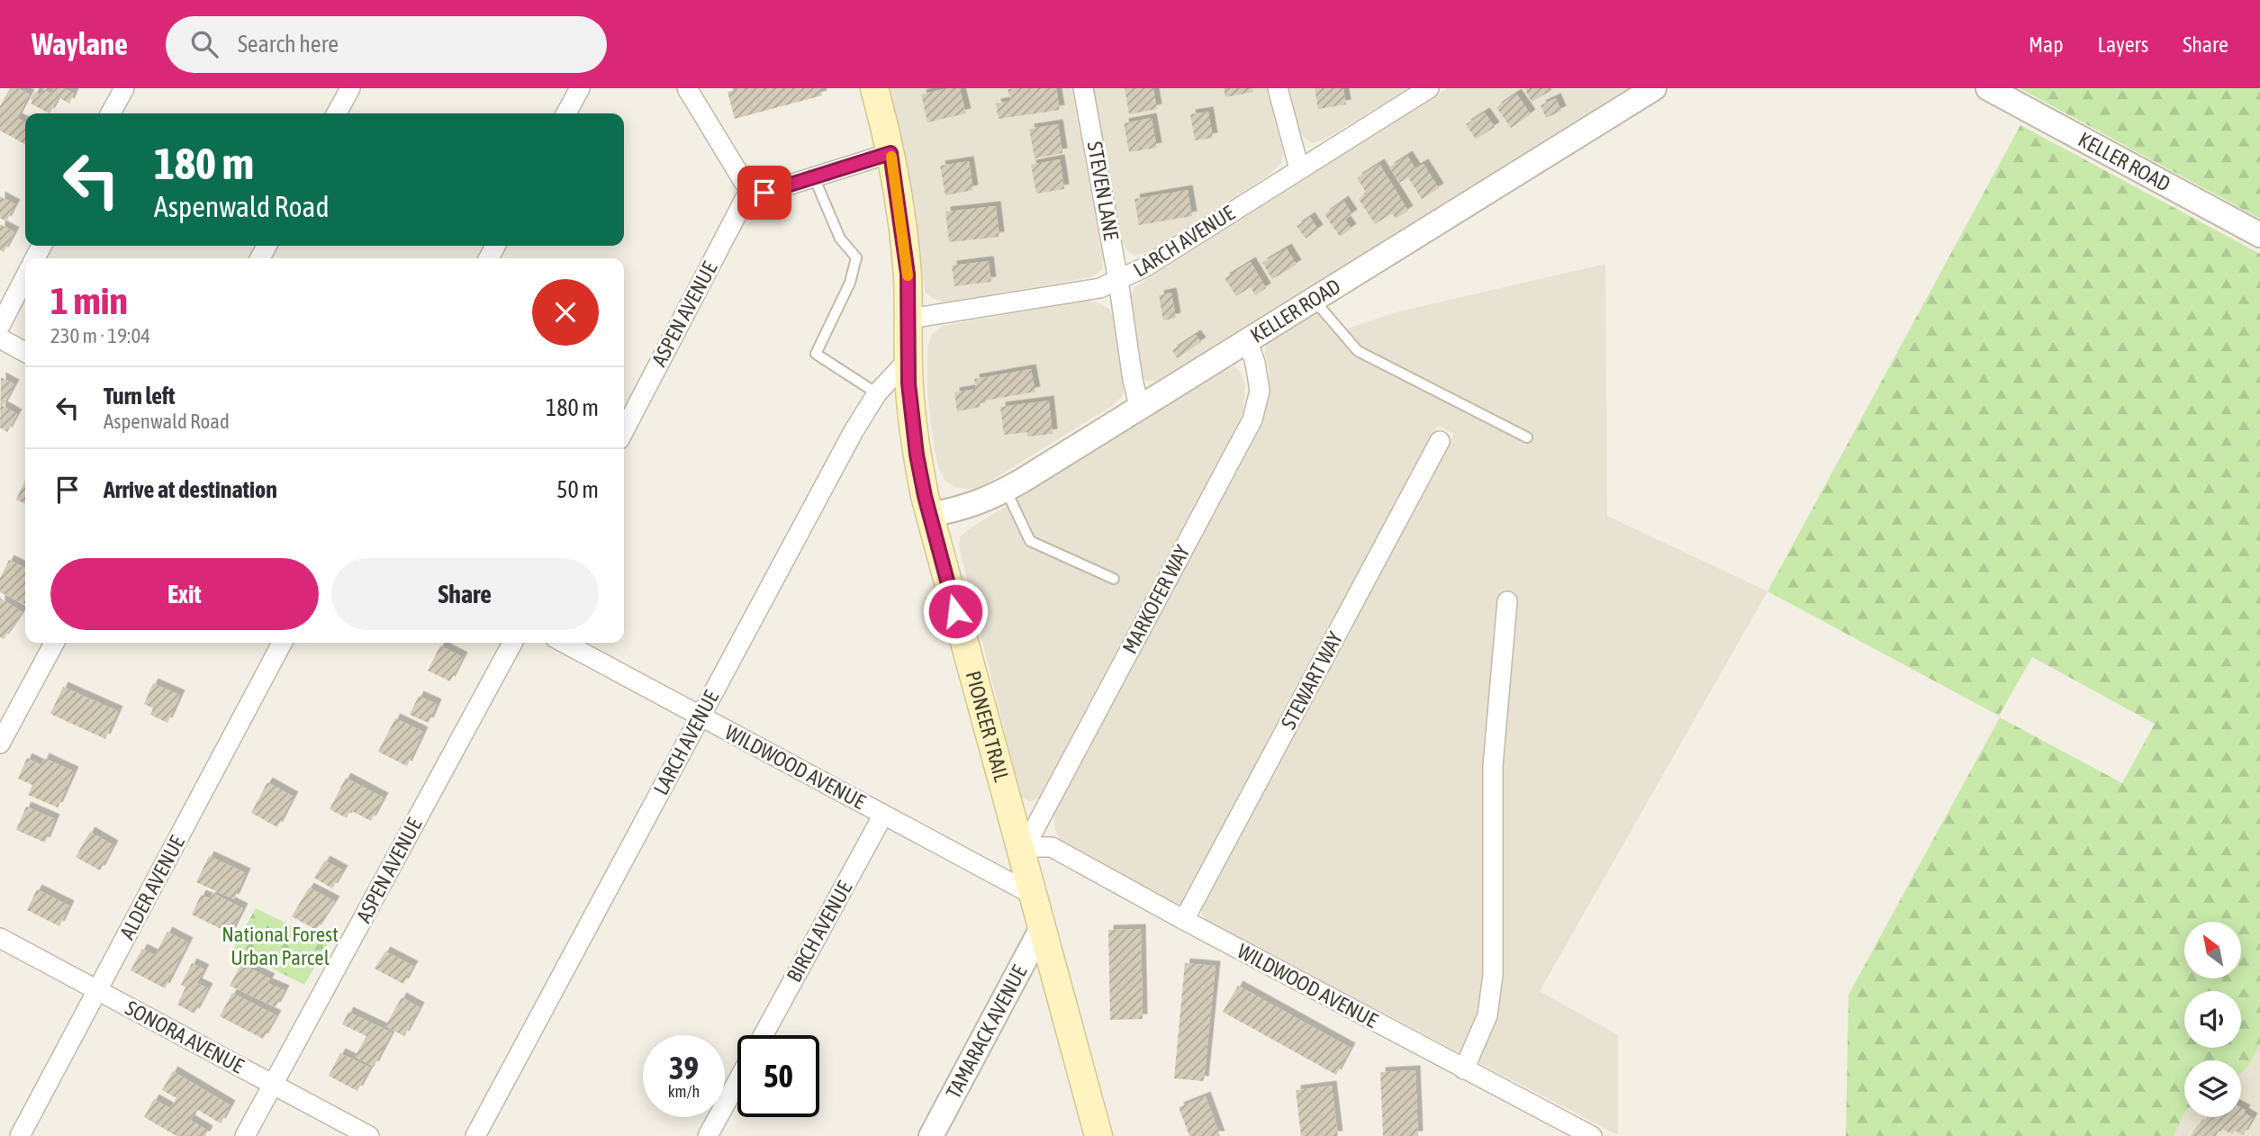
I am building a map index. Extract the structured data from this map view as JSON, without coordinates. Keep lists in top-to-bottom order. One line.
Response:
{"streets":{"main road":["PIONEER TRAIL"],"street":["KELLER ROAD","STEVEN LANE","LARCH AVENUE","ASPEN AVENUE","MARKOFER WAY","STEWART WAY","WILDWOOD AVENUE","ALDER AVENUE","BIRCH AVENUE","TAMARACK AVENUE","SONORA AVENUE"]},"crossings":[["KELLER ROAD","STEVEN LANE"],["KELLER ROAD","MARKOFER WAY"],["KELLER ROAD","PIONEER TRAIL"],["STEVEN LANE","LARCH AVENUE"],["LARCH AVENUE","PIONEER TRAIL"],["LARCH AVENUE","WILDWOOD AVENUE"],["ASPEN AVENUE","SONORA AVENUE"],["MARKOFER WAY","PIONEER TRAIL"],["MARKOFER WAY","WILDWOOD AVENUE"],["STEWART WAY","WILDWOOD AVENUE"],["PIONEER TRAIL","WILDWOOD AVENUE"],["PIONEER TRAIL","TAMARACK AVENUE"],["WILDWOOD AVENUE","BIRCH AVENUE"],["ALDER AVENUE","SONORA AVENUE"]],"parks":["National Forest Urban Parcel"],"north":"top left","page":{"header":"Waylane","search":"Search here","nav":["Map","Layers","Share"],"turn":["180 m","Aspenwald Road"],"heading":["1 min","230 m · 19:04"],"list":[{"name":"Turn left","note":"Aspenwald Road","value":"180 m"},{"name":"Arrive at destination","value":"50 m"}],"buttons":["Exit","Share"],"speed":"39 km/h","limit":"50"}}
